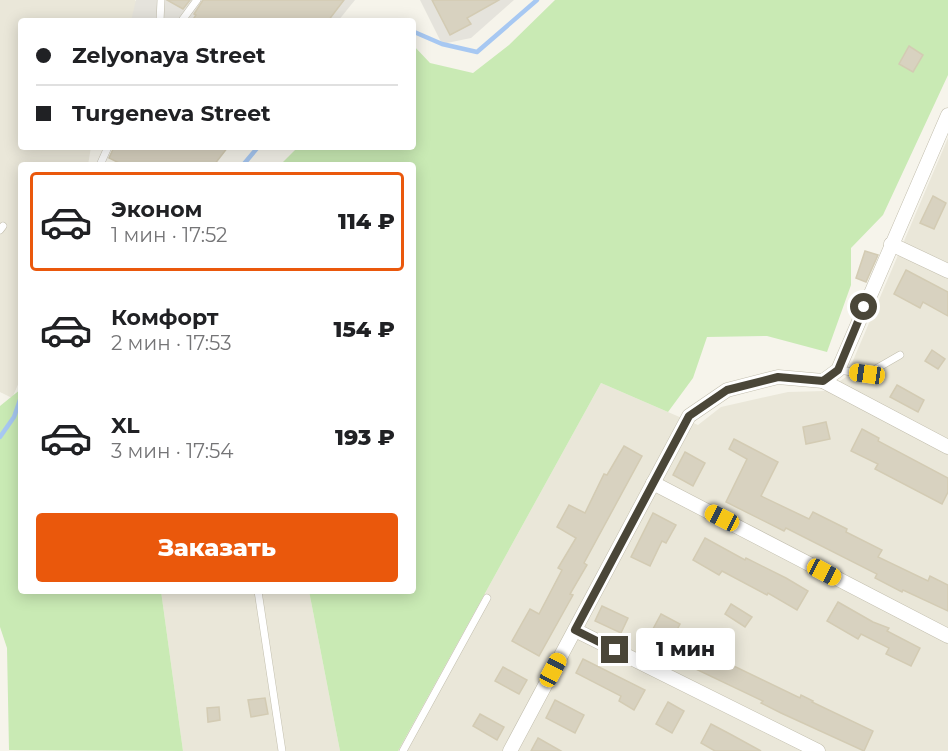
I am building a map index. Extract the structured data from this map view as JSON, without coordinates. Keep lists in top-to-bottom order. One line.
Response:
{"page":{"banner":["Zelyonaya Street","Turgeneva Street"],"list":[{"name":"Эконом","note":"1 мин · 17:52","value":"114 ₽"},{"name":"Комфорт","note":"2 мин · 17:53","value":"154 ₽"},{"name":"XL","note":"3 мин · 17:54","value":"193 ₽"}],"buttons":"Заказать","bubble":"1 мин"}}
